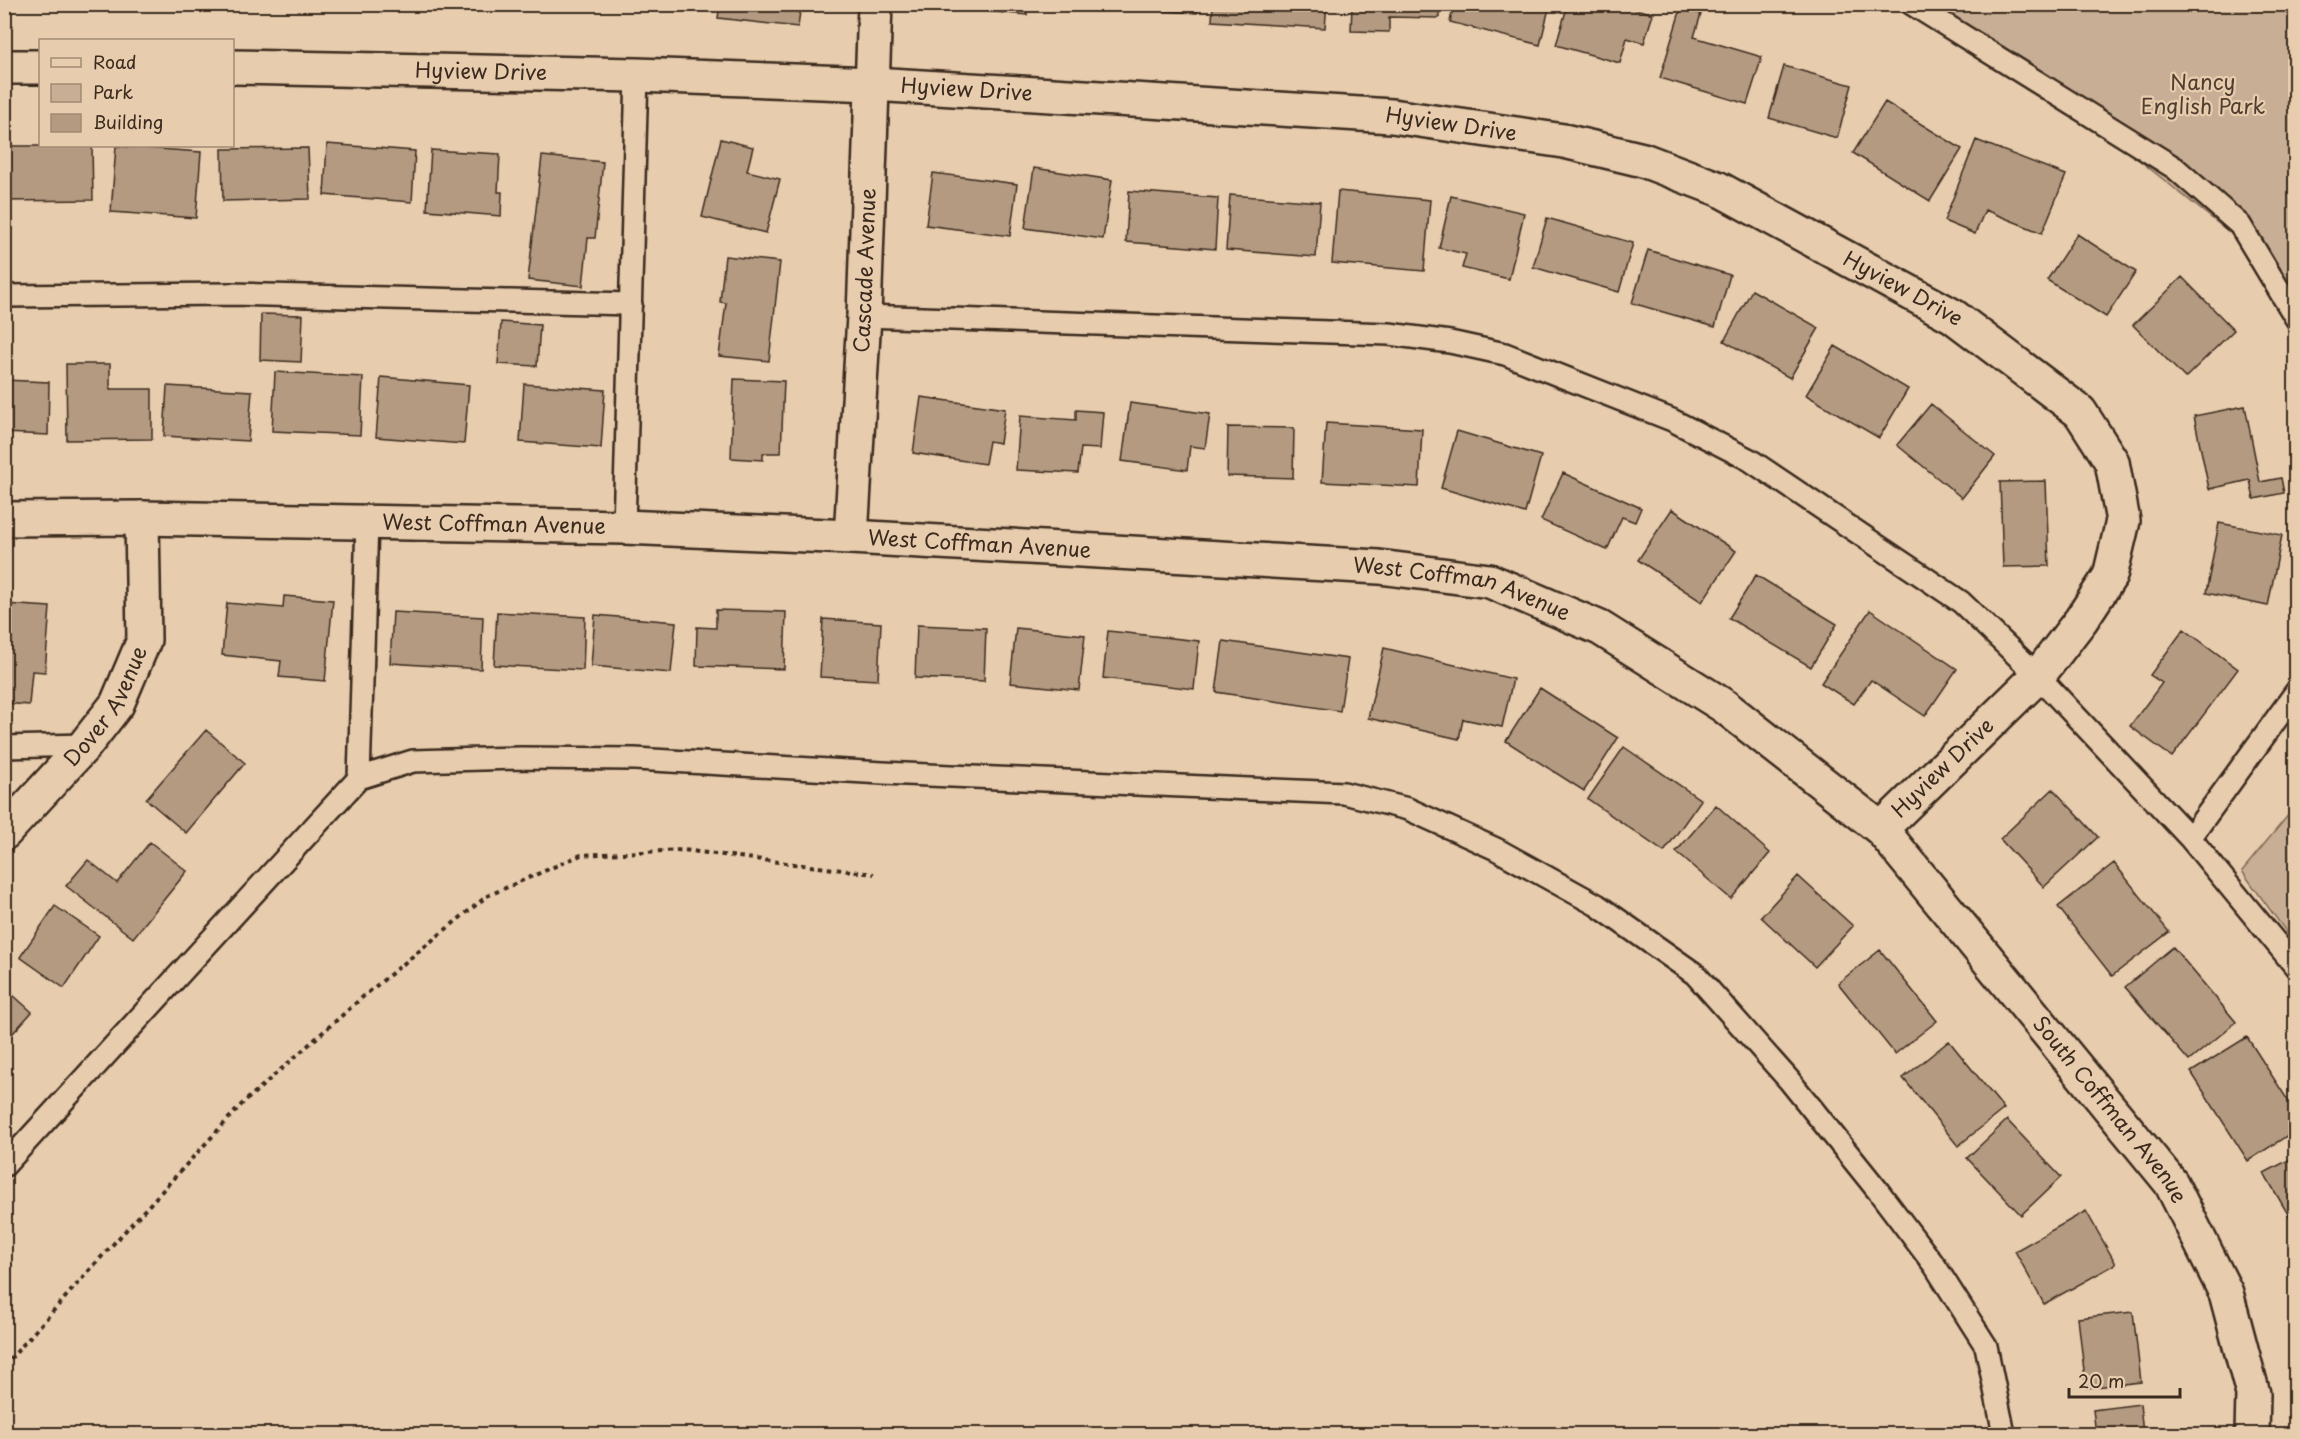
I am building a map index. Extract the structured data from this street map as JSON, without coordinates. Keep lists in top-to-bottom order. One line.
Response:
{"streets":{"street":["Hyview Drive","Cascade Avenue","West Coffman Avenue","Dover Avenue","South Coffman Avenue"]},"crossings":[["Hyview Drive","Cascade Avenue"],["Hyview Drive","West Coffman Avenue"],["Hyview Drive","South Coffman Avenue"],["Cascade Avenue","West Coffman Avenue"],["West Coffman Avenue","Dover Avenue"],["West Coffman Avenue","South Coffman Avenue"]],"parks":["Nancy English Park"],"legend":["Road","Park","Building"],"scale_bar":"20 m"}
